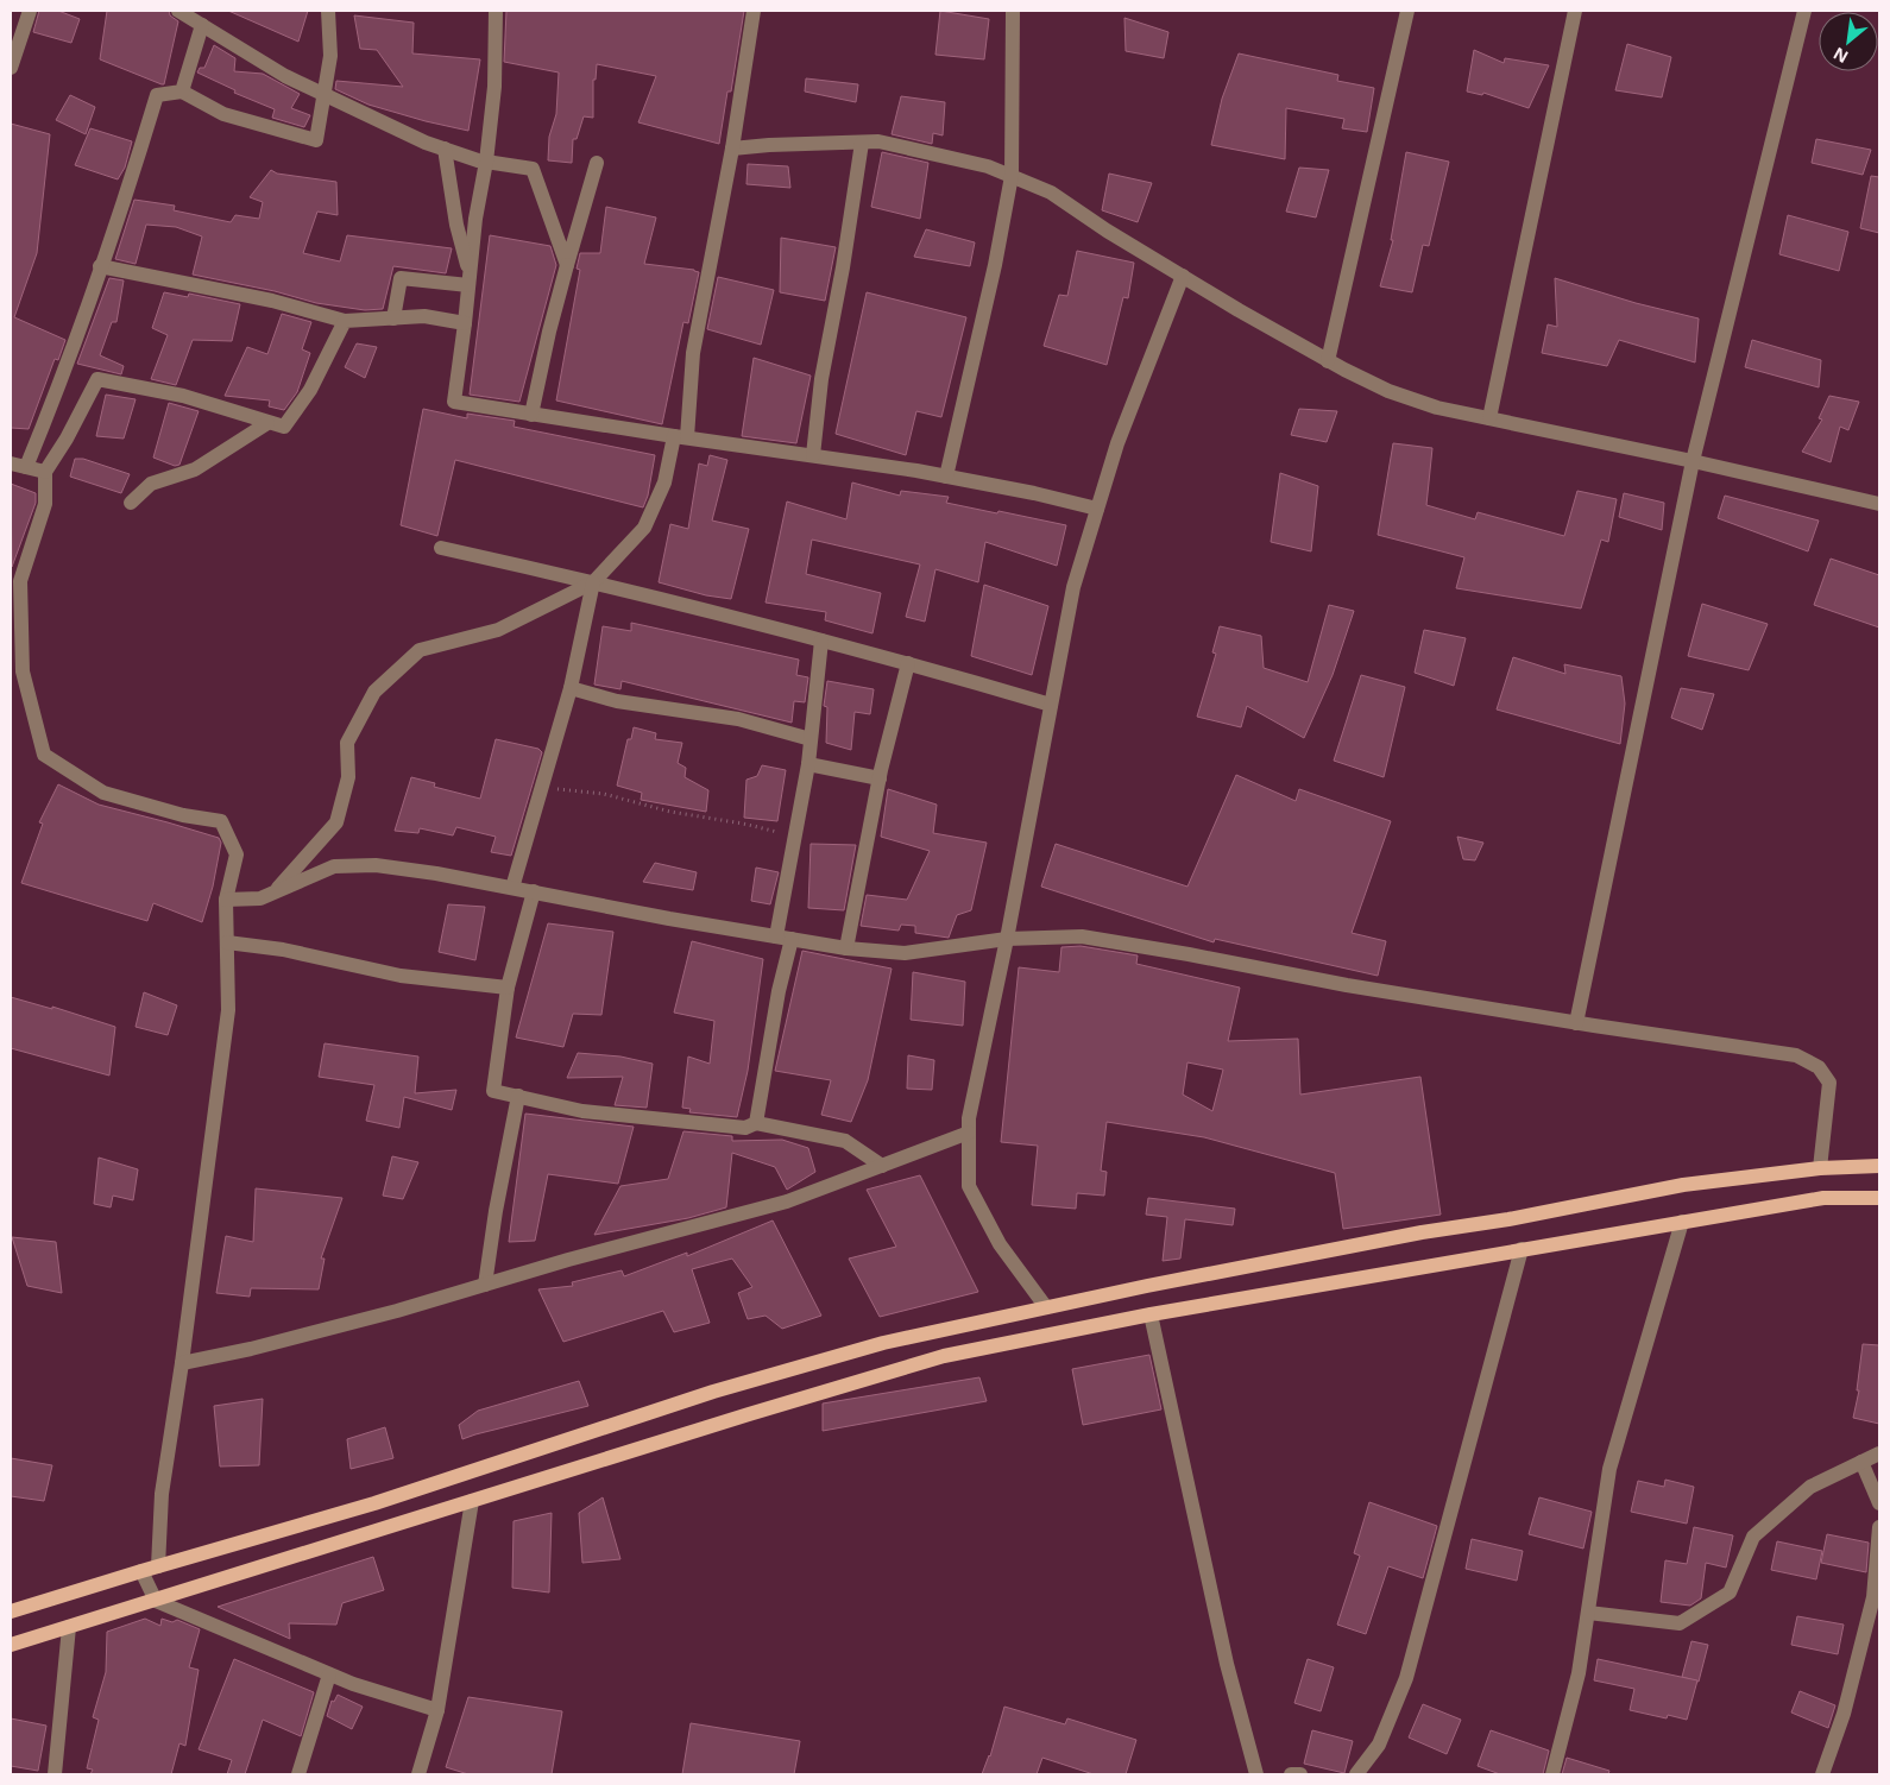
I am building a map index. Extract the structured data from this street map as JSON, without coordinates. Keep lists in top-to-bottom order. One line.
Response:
{"north":"bottom left"}
